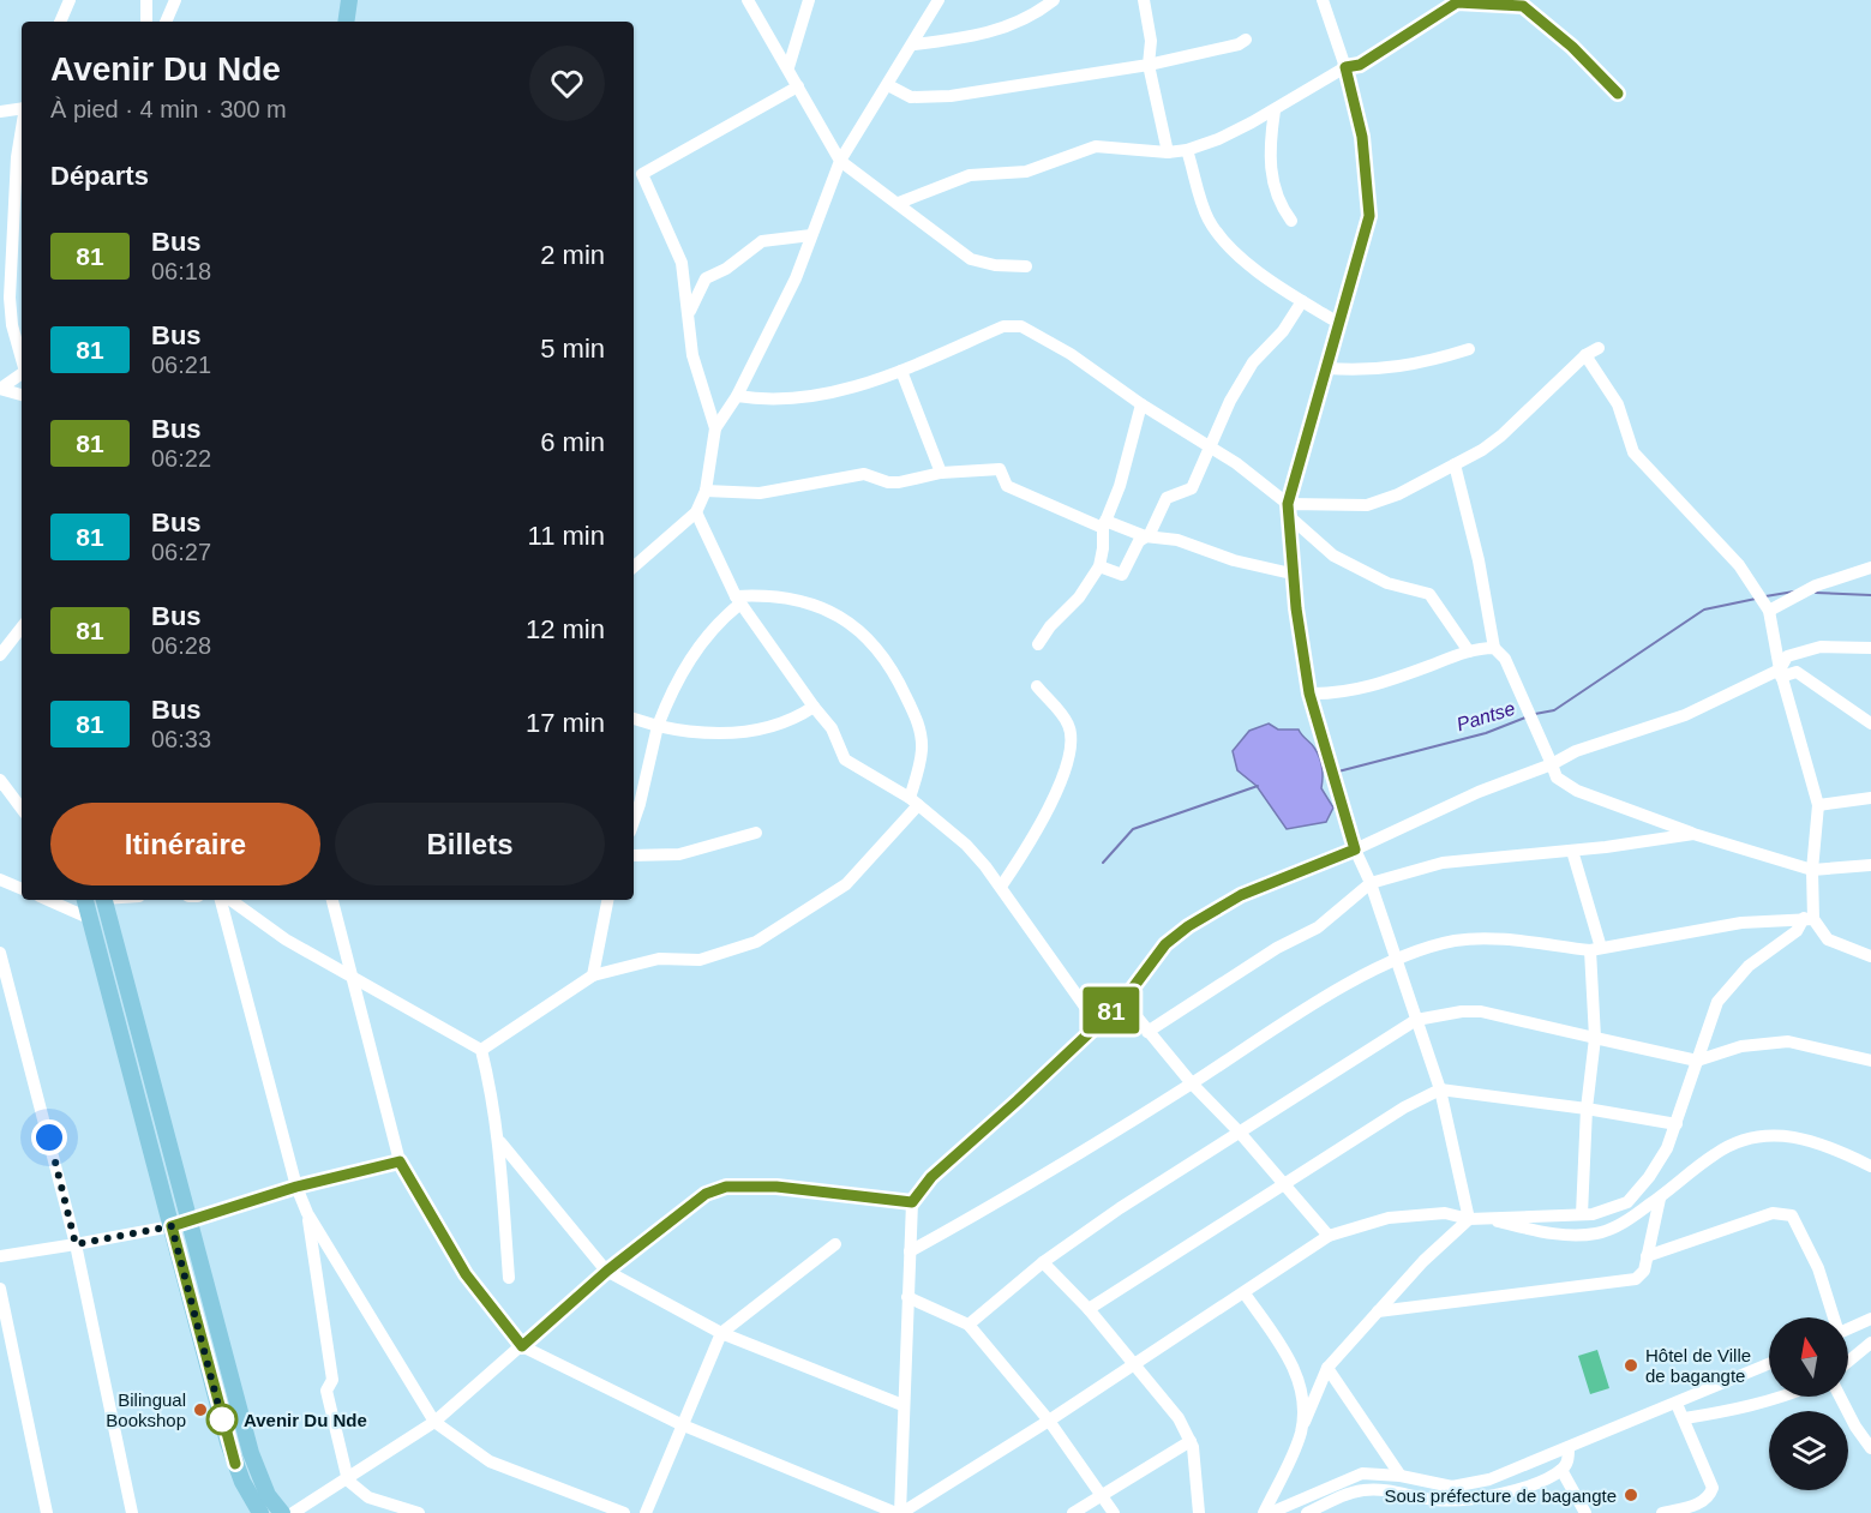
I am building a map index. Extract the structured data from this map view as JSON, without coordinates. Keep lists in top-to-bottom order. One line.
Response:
{"water":["Pantse"],"places":["Hôtel de Ville de bagangte","Bilingual Bookshop","Avenir Du Nde","Sous préfecture de bagangte"],"lines":["bus line 81"],"north":"top","page":{"on_map":"81","heading":[["Avenir Du Nde","À pied · 4 min · 300 m"],"Départs"],"list":[{"mark":"81","name":"Bus","note":"06:18","value":"2 min"},{"mark":"81","name":"Bus","note":"06:21","value":"5 min"},{"mark":"81","name":"Bus","note":"06:22","value":"6 min"},{"mark":"81","name":"Bus","note":"06:27","value":"11 min"},{"mark":"81","name":"Bus","note":"06:28","value":"12 min"},{"mark":"81","name":"Bus","note":"06:33","value":"17 min"}],"buttons":["Itinéraire","Billets"]}}
